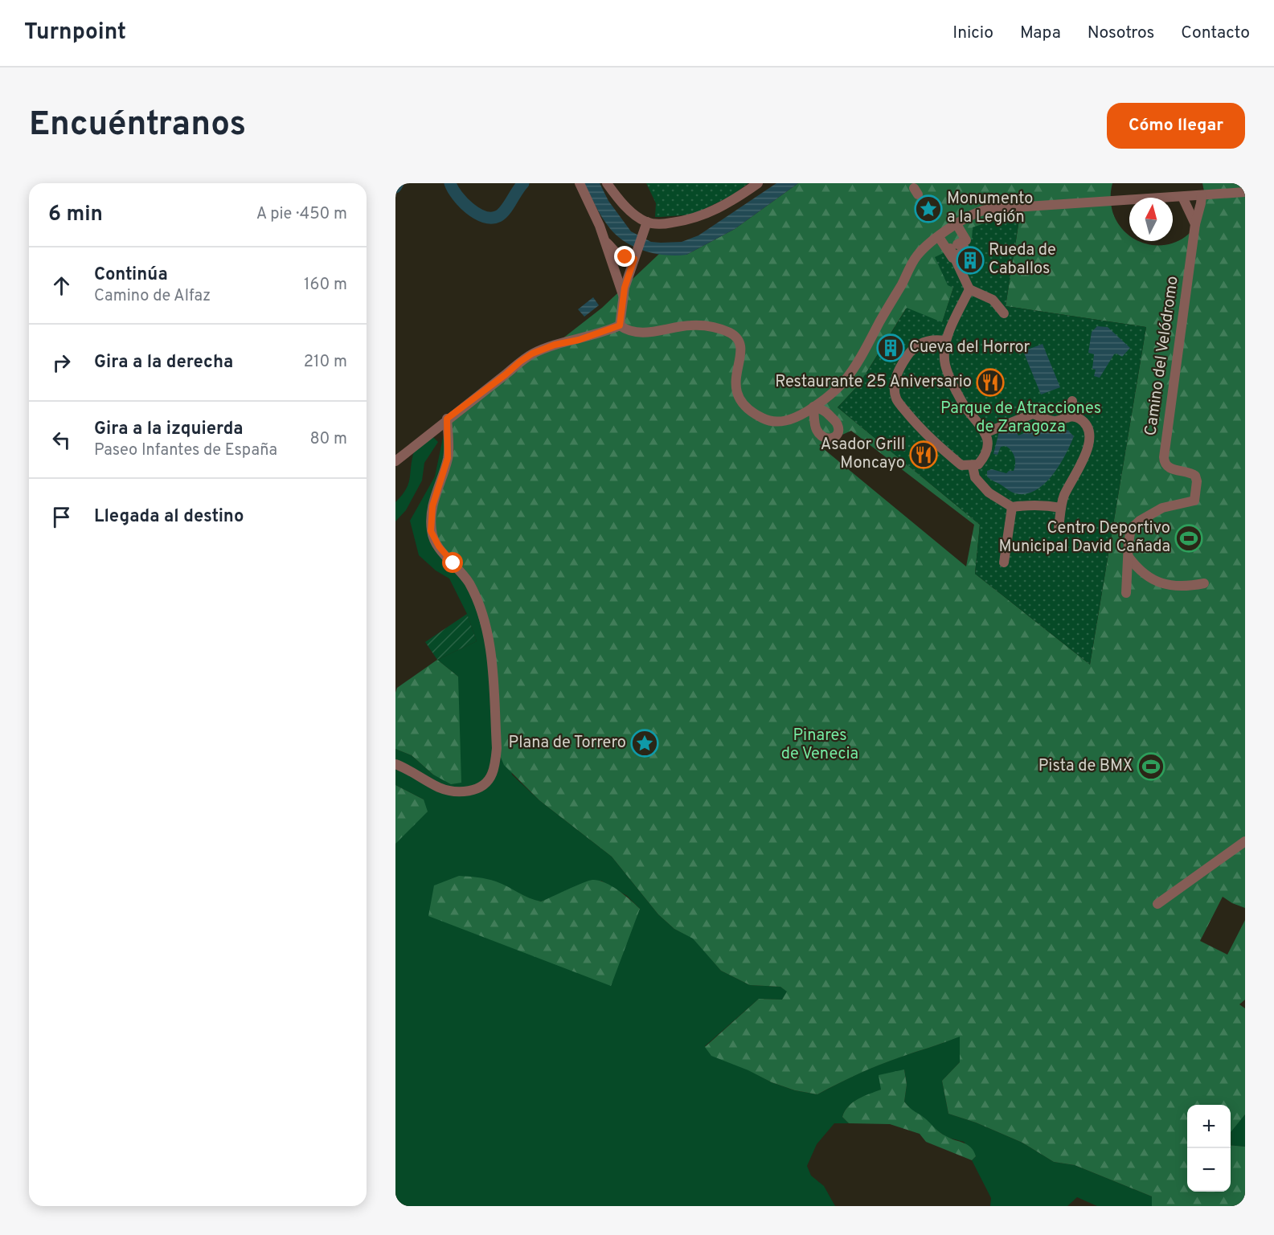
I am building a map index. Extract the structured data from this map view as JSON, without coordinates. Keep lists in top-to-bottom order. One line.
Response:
{"streets":{"street":["Camino del Velódromo"]},"parks":["Parque de Atracciones de Zaragoza","Pinares de Venecia"],"places":{"place":["Monumento a la Legión","Plana de Torrero"],"building":["Rueda de Caballos","Cueva del Horror"],"restaurant":["Restaurante 25 Aniversario","Asador Grill Moncayo"],"sports":["Centro Deportivo Municipal David Cañada","Pista de BMX"]},"north":"top","page":{"header":"Turnpoint","nav":["Inicio","Mapa","Nosotros","Contacto"],"buttons":"Cómo llegar","title":"Encuéntranos","heading":["6 min","A pie · 450 m"],"list":[["Continúa","Camino de Alfaz","160 m"],["Gira a la derecha","210 m"],["Gira a la izquierda","Paseo Infantes de España","80 m"],"Llegada al destino"],"map_buttons":["+","−"]}}
